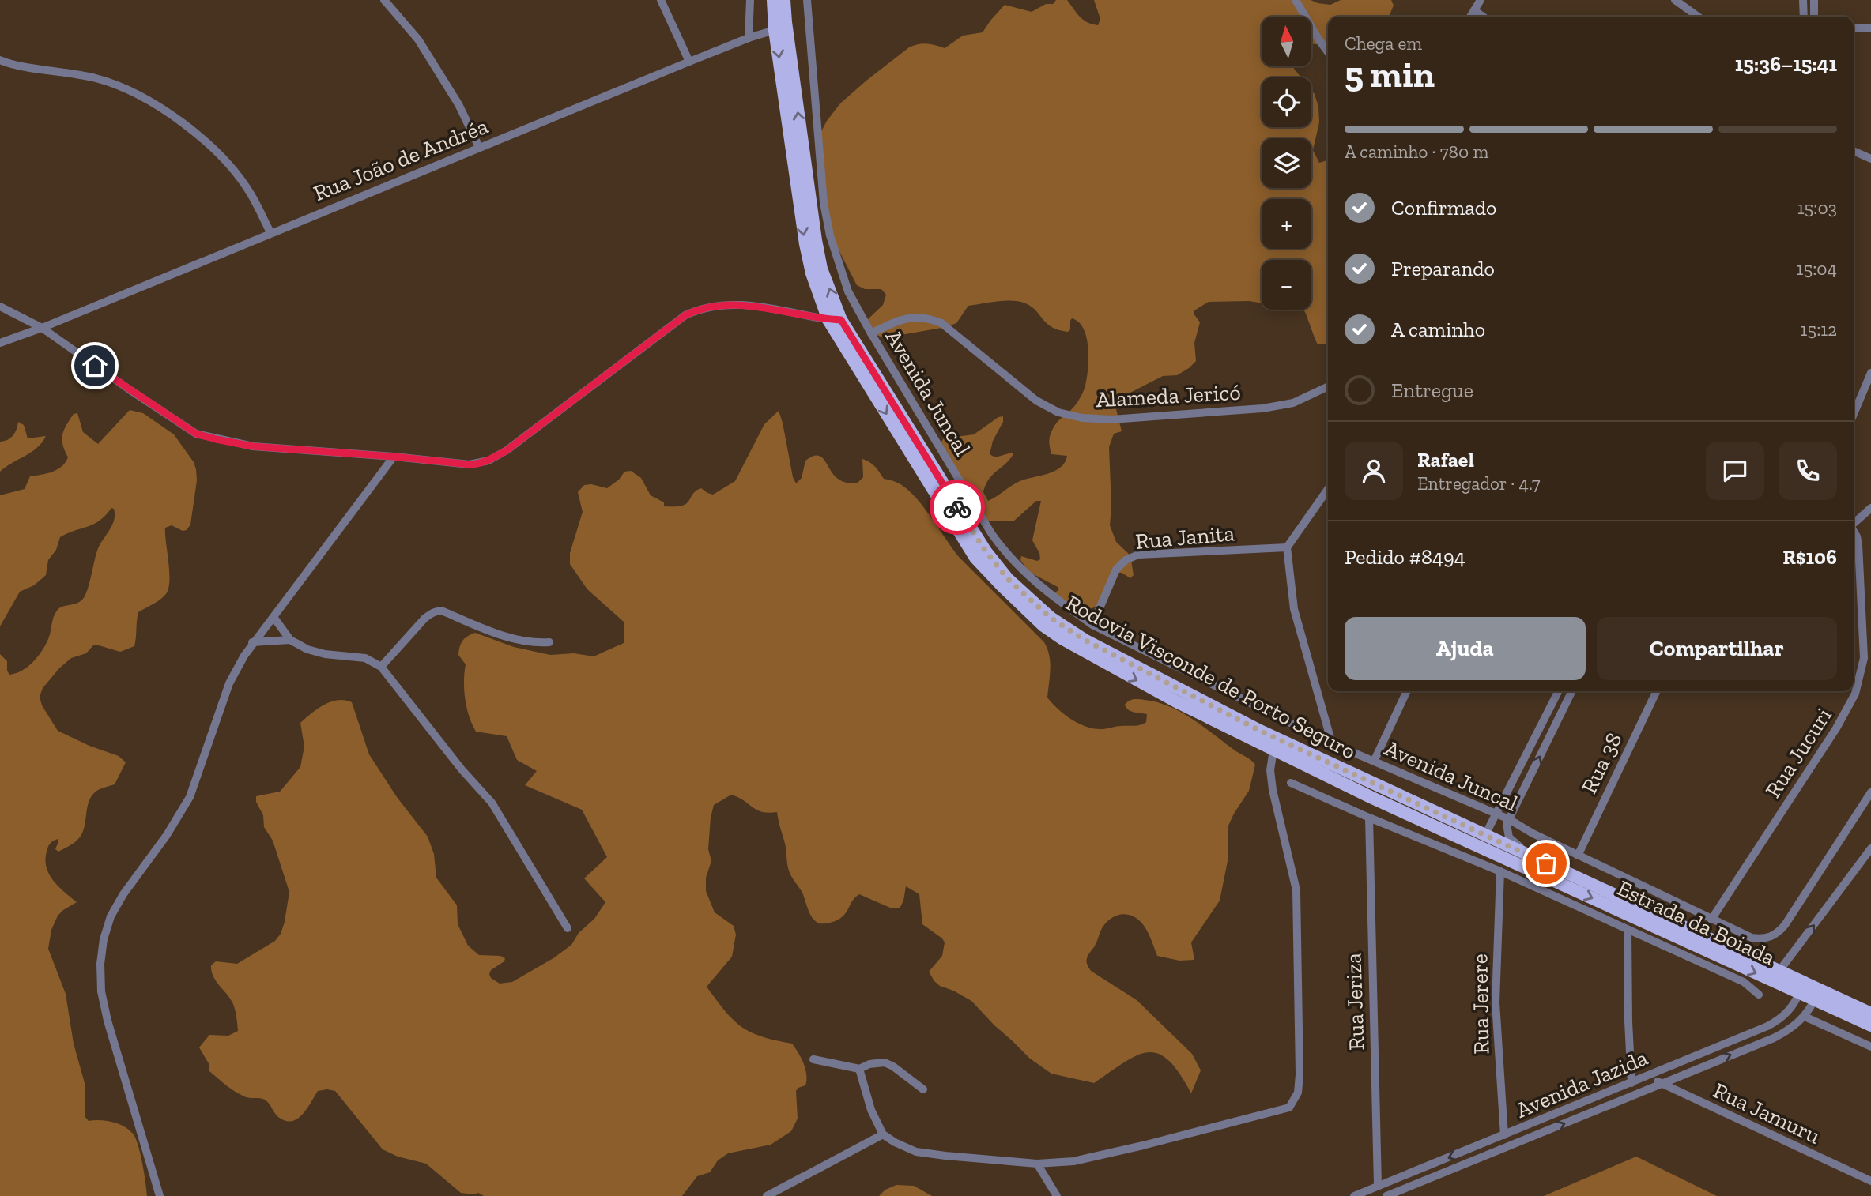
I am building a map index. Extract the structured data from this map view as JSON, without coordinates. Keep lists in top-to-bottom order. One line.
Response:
{"streets":{"main road":["Rodovia Visconde de Porto Seguro","Estrada da Boiada"],"street":["Rua João de Andréa","Avenida Juncal","Alameda Jericó","Rua Janita","Rua Jucuri","Rua 38","Rua Jeriza","Rua Jerere","Avenida Jazida","Rua Jamuru"]},"crossings":[["Rua João de Andréa","Rodovia Visconde de Porto Seguro"],["Avenida Juncal","Alameda Jericó"],["Avenida Juncal","Rua Janita"],["Avenida Juncal","Rua Jucuri"],["Avenida Juncal","Rua 38"],["Rodovia Visconde de Porto Seguro","Estrada da Boiada"],["Estrada da Boiada","Avenida Jazida"],["Rua Jeriza","Avenida Jazida"],["Rua Jerere","Avenida Jazida"],["Avenida Jazida","Rua Jamuru"]],"north":"top","page":{"map_buttons":["+","−"],"heading":["5 min","Chega em","15:36–15:41"],"panel":["Rafael","Entregador · 4.7","Pedido #8494","R$106"],"bar":"A caminho · 780 m","list":[["Confirmado","15:03"],["Preparando","15:04"],["A caminho","15:12"],"Entregue"],"buttons":["Ajuda","Compartilhar"]}}
